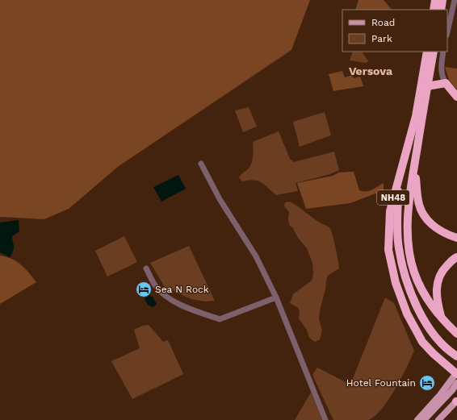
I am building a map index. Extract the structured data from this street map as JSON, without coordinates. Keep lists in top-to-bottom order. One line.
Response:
{"streets":{"highway":["NH48"]},"districts":["Versova"],"places":{"hotel":["Sea N Rock","Hotel Fountain"]},"legend":["Road","Park"]}
